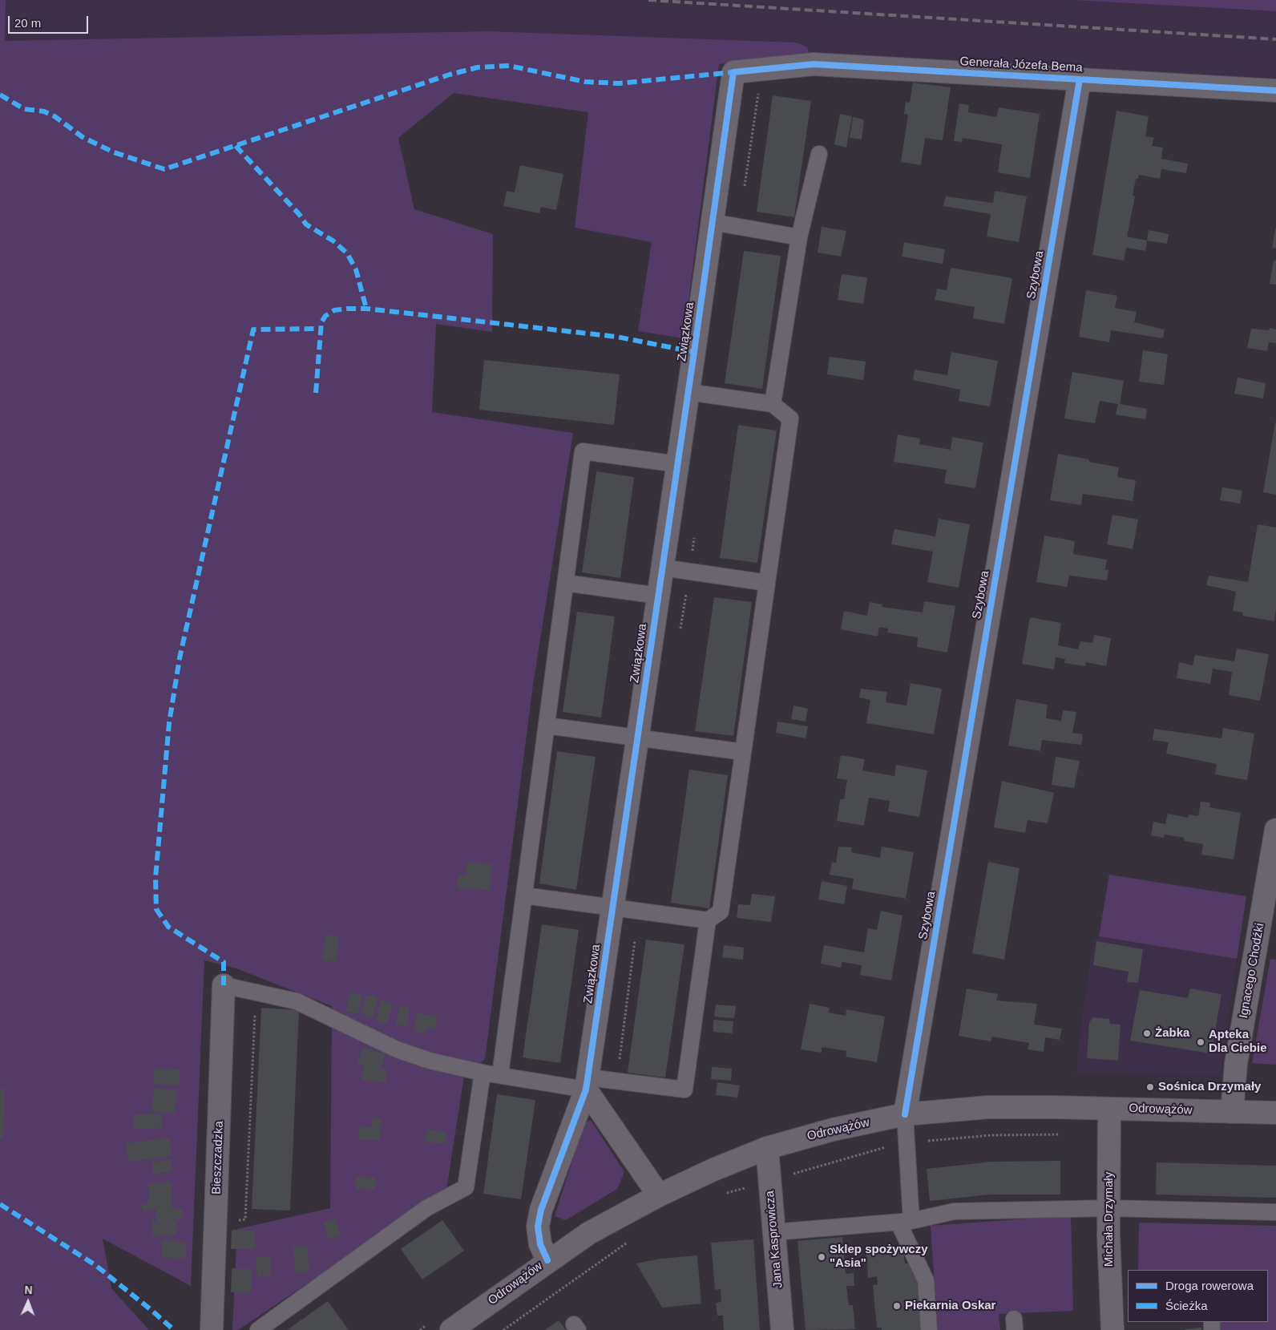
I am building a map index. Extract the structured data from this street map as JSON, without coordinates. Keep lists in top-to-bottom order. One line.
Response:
{"streets":{"street":["Generała Józefa Bema","Szybowa","Związkowa","Ignacego Chodźki","Odrowążów","Bieszczadzka","Michała Drzymały","Jana Kasprowicza"]},"crossings":[["Generała Józefa Bema","Szybowa"],["Generała Józefa Bema","Związkowa"],["Szybowa","Odrowążów"],["Związkowa","Odrowążów"],["Ignacego Chodźki","Odrowążów"],["Odrowążów","Michała Drzymały"],["Odrowążów","Jana Kasprowicza"]],"places":["Żabka","Apteka Dla Ciebie","Sośnica Drzymały","Sklep spożywczy \"Asia\"","Piekarnia Oskar"],"legend":["Droga rowerowa","Ścieżka"],"scale_bar":"20 m","north":"top"}
